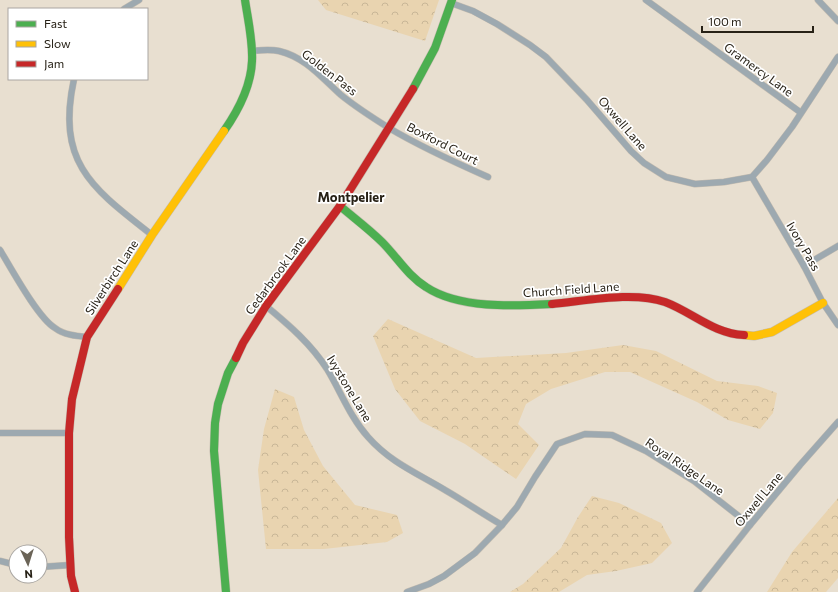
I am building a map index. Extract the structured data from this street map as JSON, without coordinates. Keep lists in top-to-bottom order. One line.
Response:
{"streets":{"street":["Gramercy Lane","Golden Pass","Oxwell Lane","Boxford Court","Ivory Pass","Cedarbrook Lane","Silverbirch Lane","Church Field Lane","Ivystone Lane","Royal Ridge Lane"]},"crossings":[["Golden Pass","Boxford Court"],["Golden Pass","Cedarbrook Lane"],["Golden Pass","Silverbirch Lane"],["Oxwell Lane","Ivory Pass"],["Oxwell Lane","Cedarbrook Lane"],["Oxwell Lane","Royal Ridge Lane"],["Boxford Court","Cedarbrook Lane"],["Ivory Pass","Church Field Lane"],["Cedarbrook Lane","Church Field Lane"],["Cedarbrook Lane","Ivystone Lane"],["Ivystone Lane","Royal Ridge Lane"]],"districts":["Montpelier"],"legend":["Fast","Slow","Jam"],"scale_bar":"100 m","north":"bottom"}
